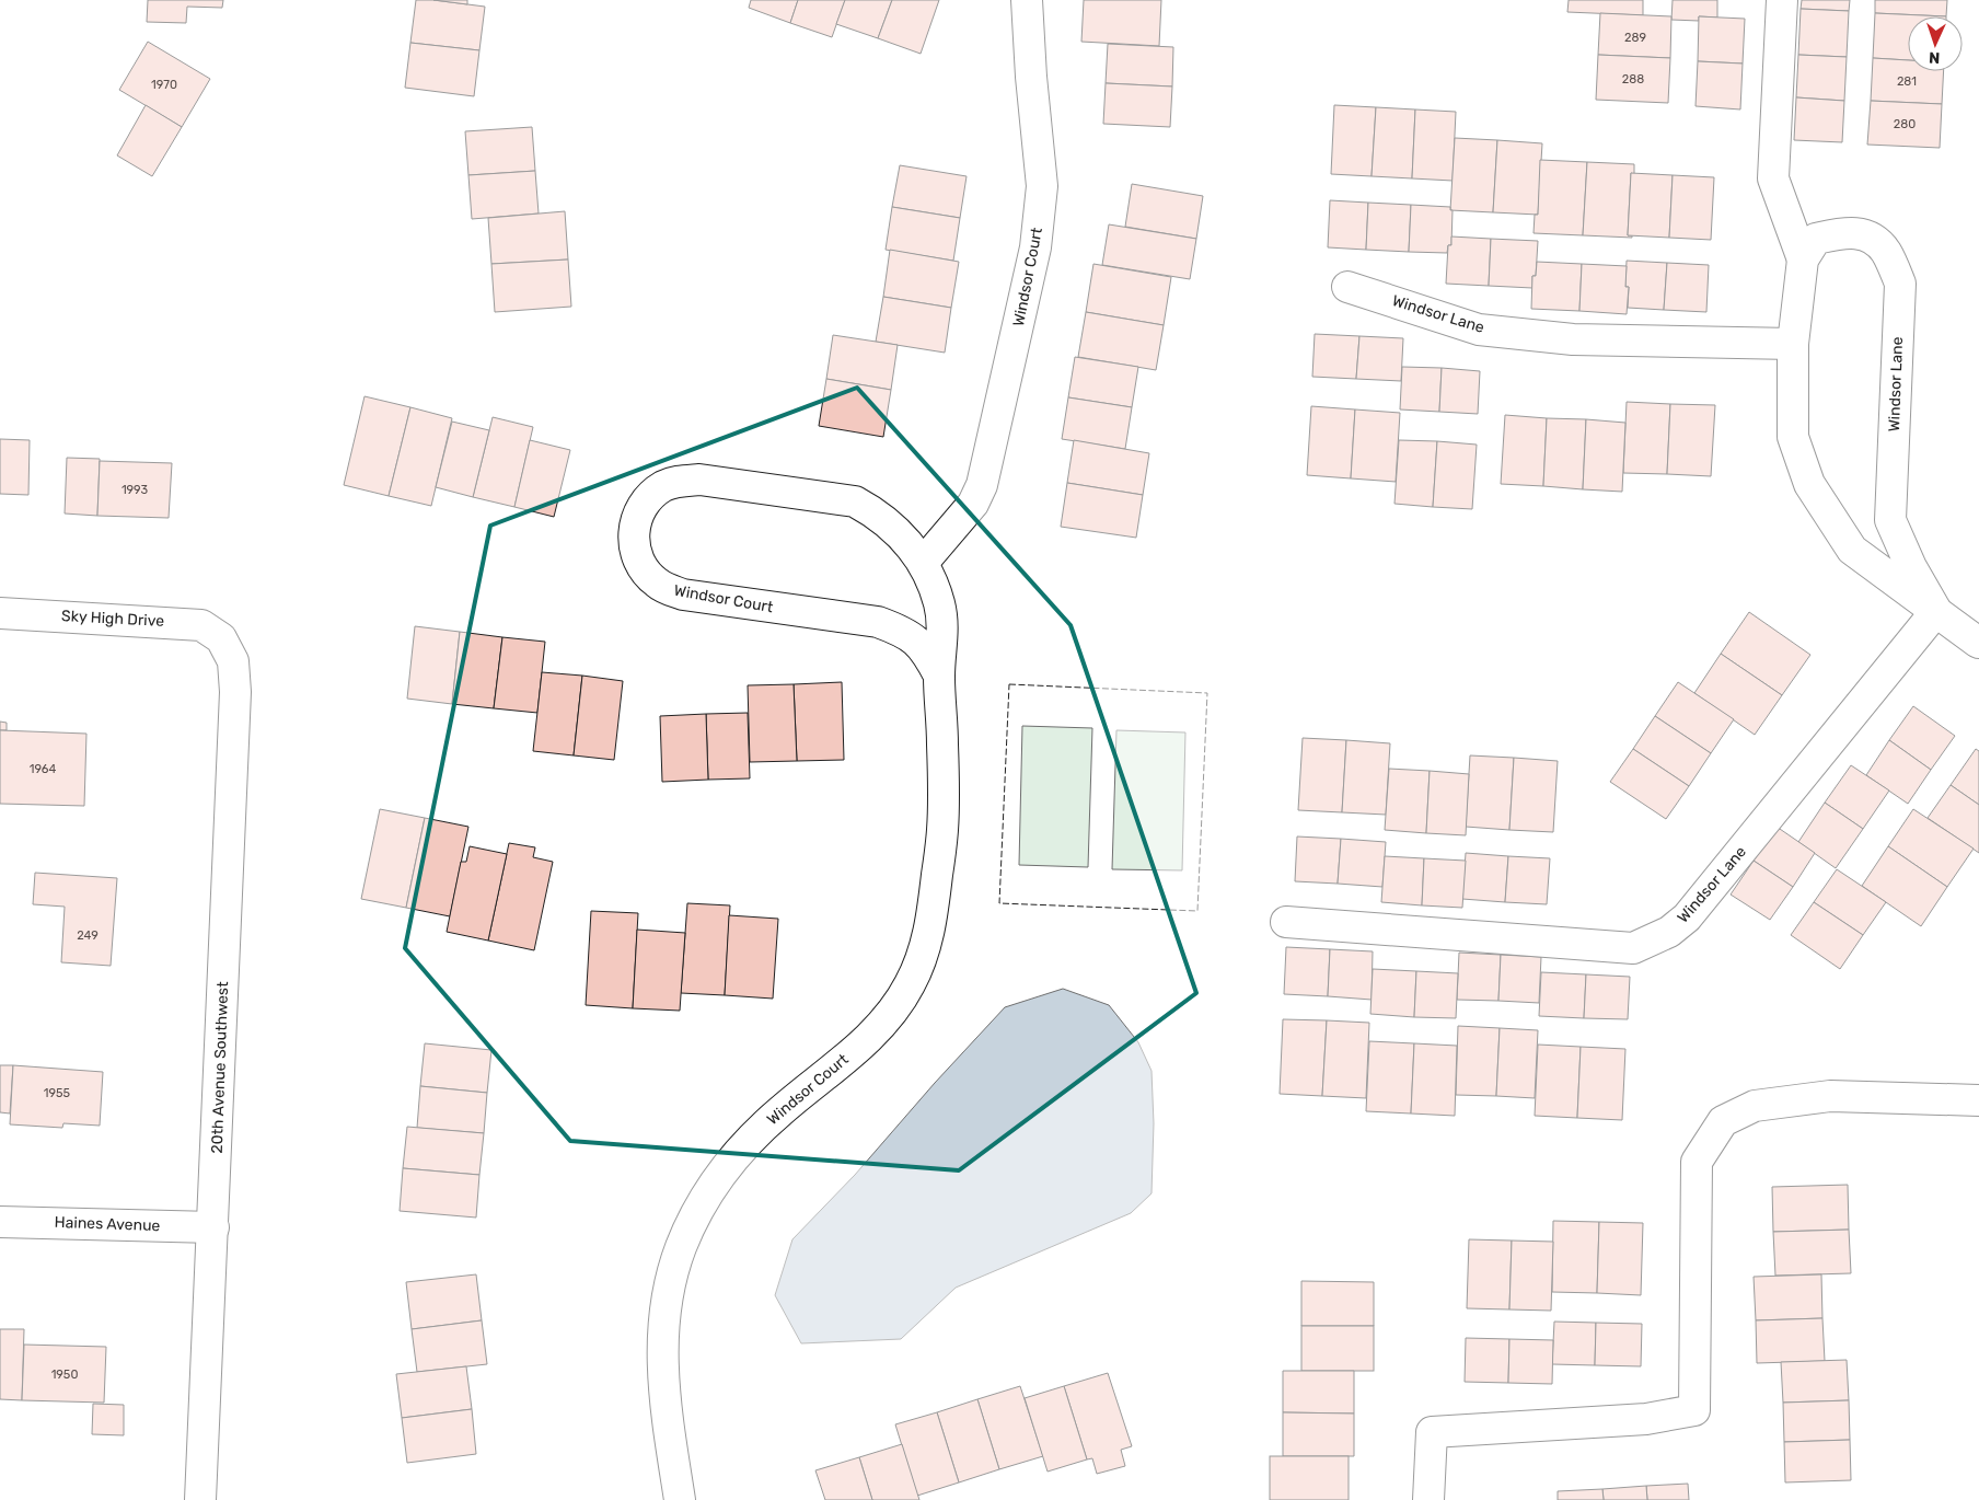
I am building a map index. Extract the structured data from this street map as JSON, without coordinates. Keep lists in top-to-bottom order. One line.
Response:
{"streets":{"street":["Windsor Court","Windsor Lane","Sky High Drive","20th Avenue Southwest","Haines Avenue"]},"crossings":[["Sky High Drive","20th Avenue Southwest"],["20th Avenue Southwest","Haines Avenue"]],"house_numbers":["289","288","281","1970","280","1993","1964","249","1955","1950"],"north":"bottom"}
